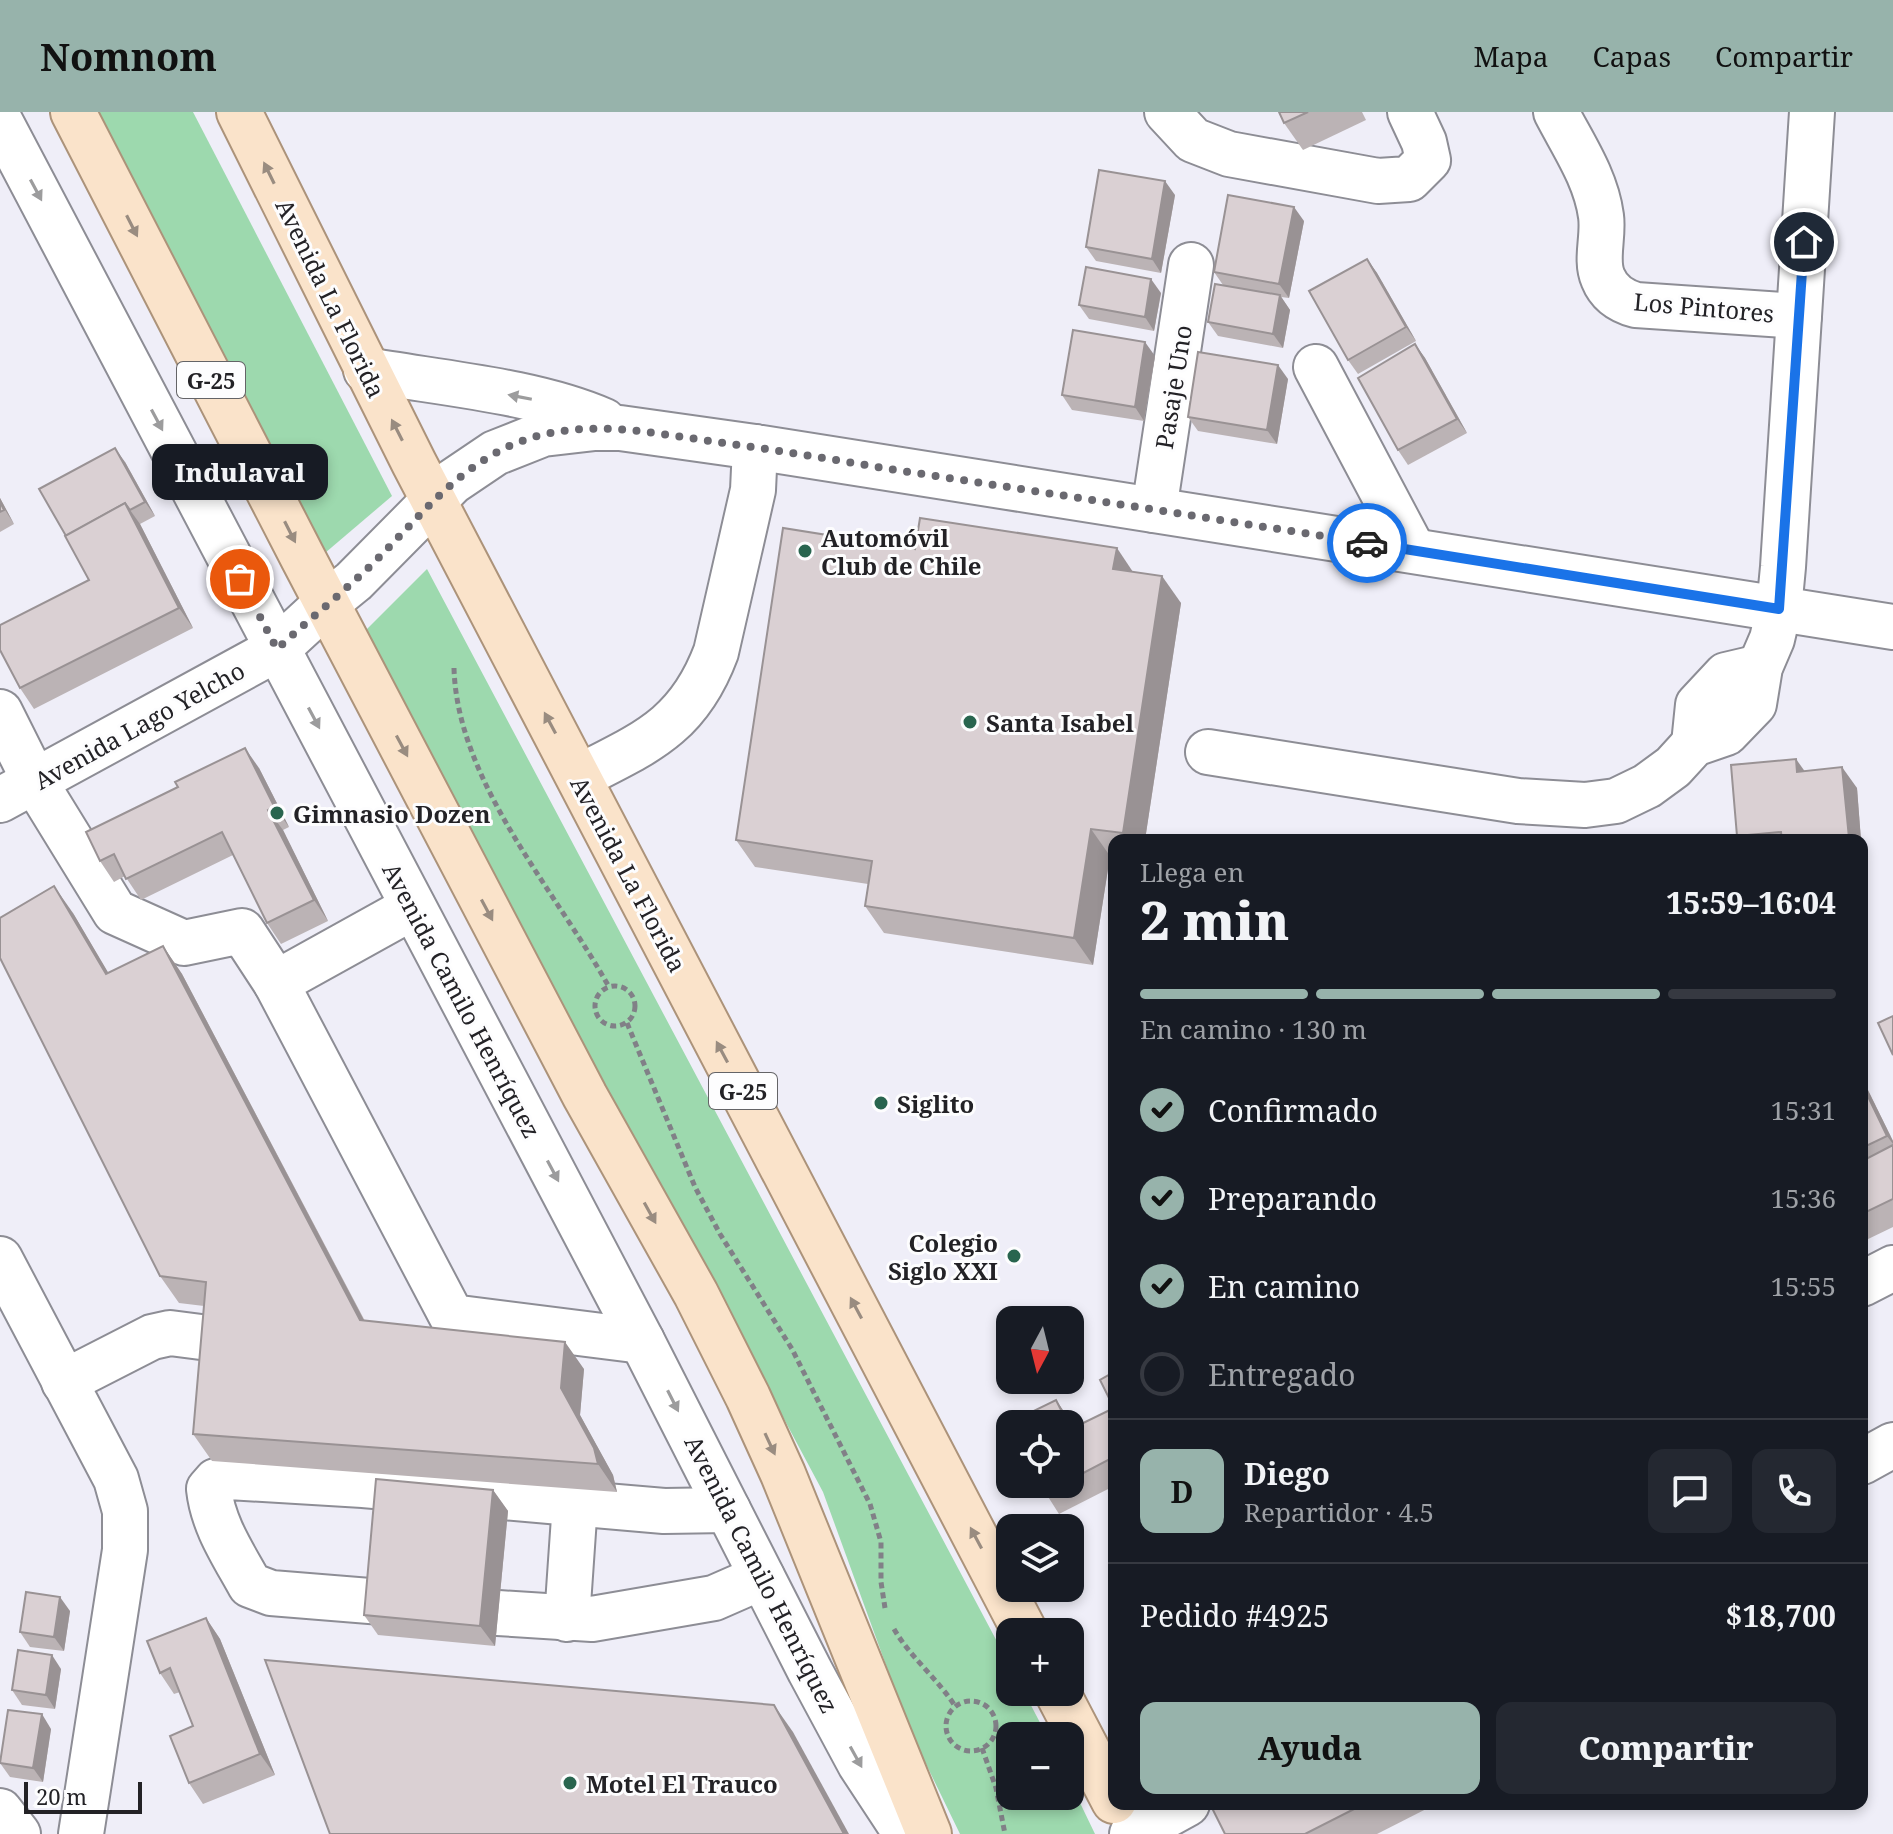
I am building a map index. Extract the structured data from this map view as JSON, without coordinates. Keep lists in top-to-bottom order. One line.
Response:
{"streets":{"main road":["Avenida La Florida","G-25","Avenida Camilo Henríquez"],"street":["Los Pintores","Pasaje Uno","Avenida Lago Yelcho"]},"crossings":[["Avenida La Florida","Avenida Lago Yelcho"],["Avenida Lago Yelcho","Avenida Camilo Henríquez"]],"one_way":["Avenida La Florida","Avenida Camilo Henríquez"],"places":["Automóvil Club de Chile","Indulaval","Santa Isabel","Gimnasio Dozen","Siglito","Colegio Siglo XXI","Motel El Trauco"],"scale_bar":"20 m","north":"bottom","page":{"header":"Nomnom","nav":["Mapa","Capas","Compartir"],"bubble":"Indulaval","heading":["2 min","Llega en","15:59–16:04"],"panel":["Diego","Repartidor · 4.5","Pedido #4925","$18,700"],"bar":"En camino · 130 m","list":[["Confirmado","15:31"],["Preparando","15:36"],["En camino","15:55"],"Entregado"],"map_buttons":["+","−"],"round":"D","buttons":["Ayuda","Compartir"],"scale":"20 m"}}
